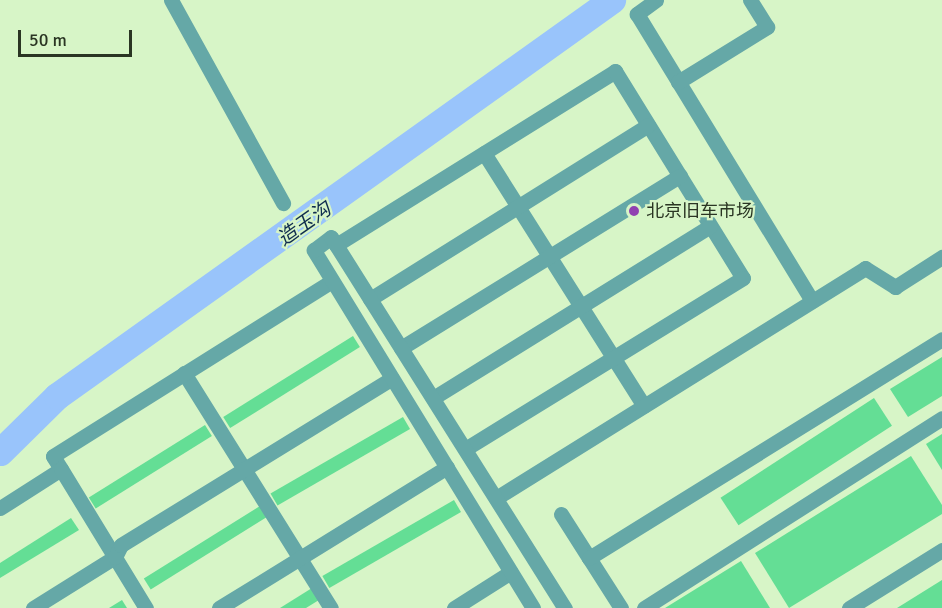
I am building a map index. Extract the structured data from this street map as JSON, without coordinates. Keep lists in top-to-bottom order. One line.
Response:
{"water":["造玉沟"],"places":["北京旧车市场"],"scale_bar":"50 m"}
